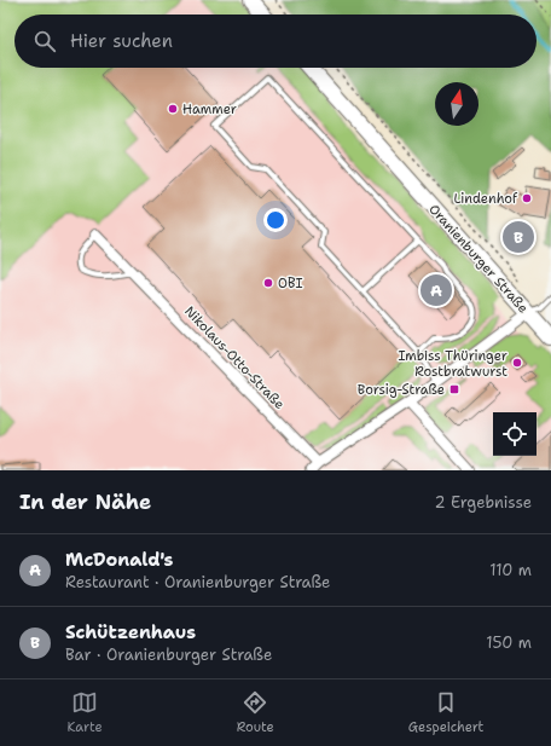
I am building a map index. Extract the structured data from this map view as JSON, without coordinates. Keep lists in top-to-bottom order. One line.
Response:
{"streets":{"main road":["Oranienburger Straße"],"street":["Nikolaus-Otto-Straße"]},"places":{"other":["Hammer","Lindenhof","OBI","Imbiss Thüringer Rostbratwurst"],"transit":["Borsig-Straße"]},"north":"top","page":{"search":"Hier suchen","pins":["B","A"],"heading":["In der Nähe","2 Ergebnisse"],"list":[{"mark":"A","name":"McDonald's","note":"Restaurant · Oranienburger Straße","value":"110 m"},{"mark":"B","name":"Schützenhaus","note":"Bar · Oranienburger Straße","value":"150 m"}],"nav":["Karte","Route","Gespeichert"]}}
